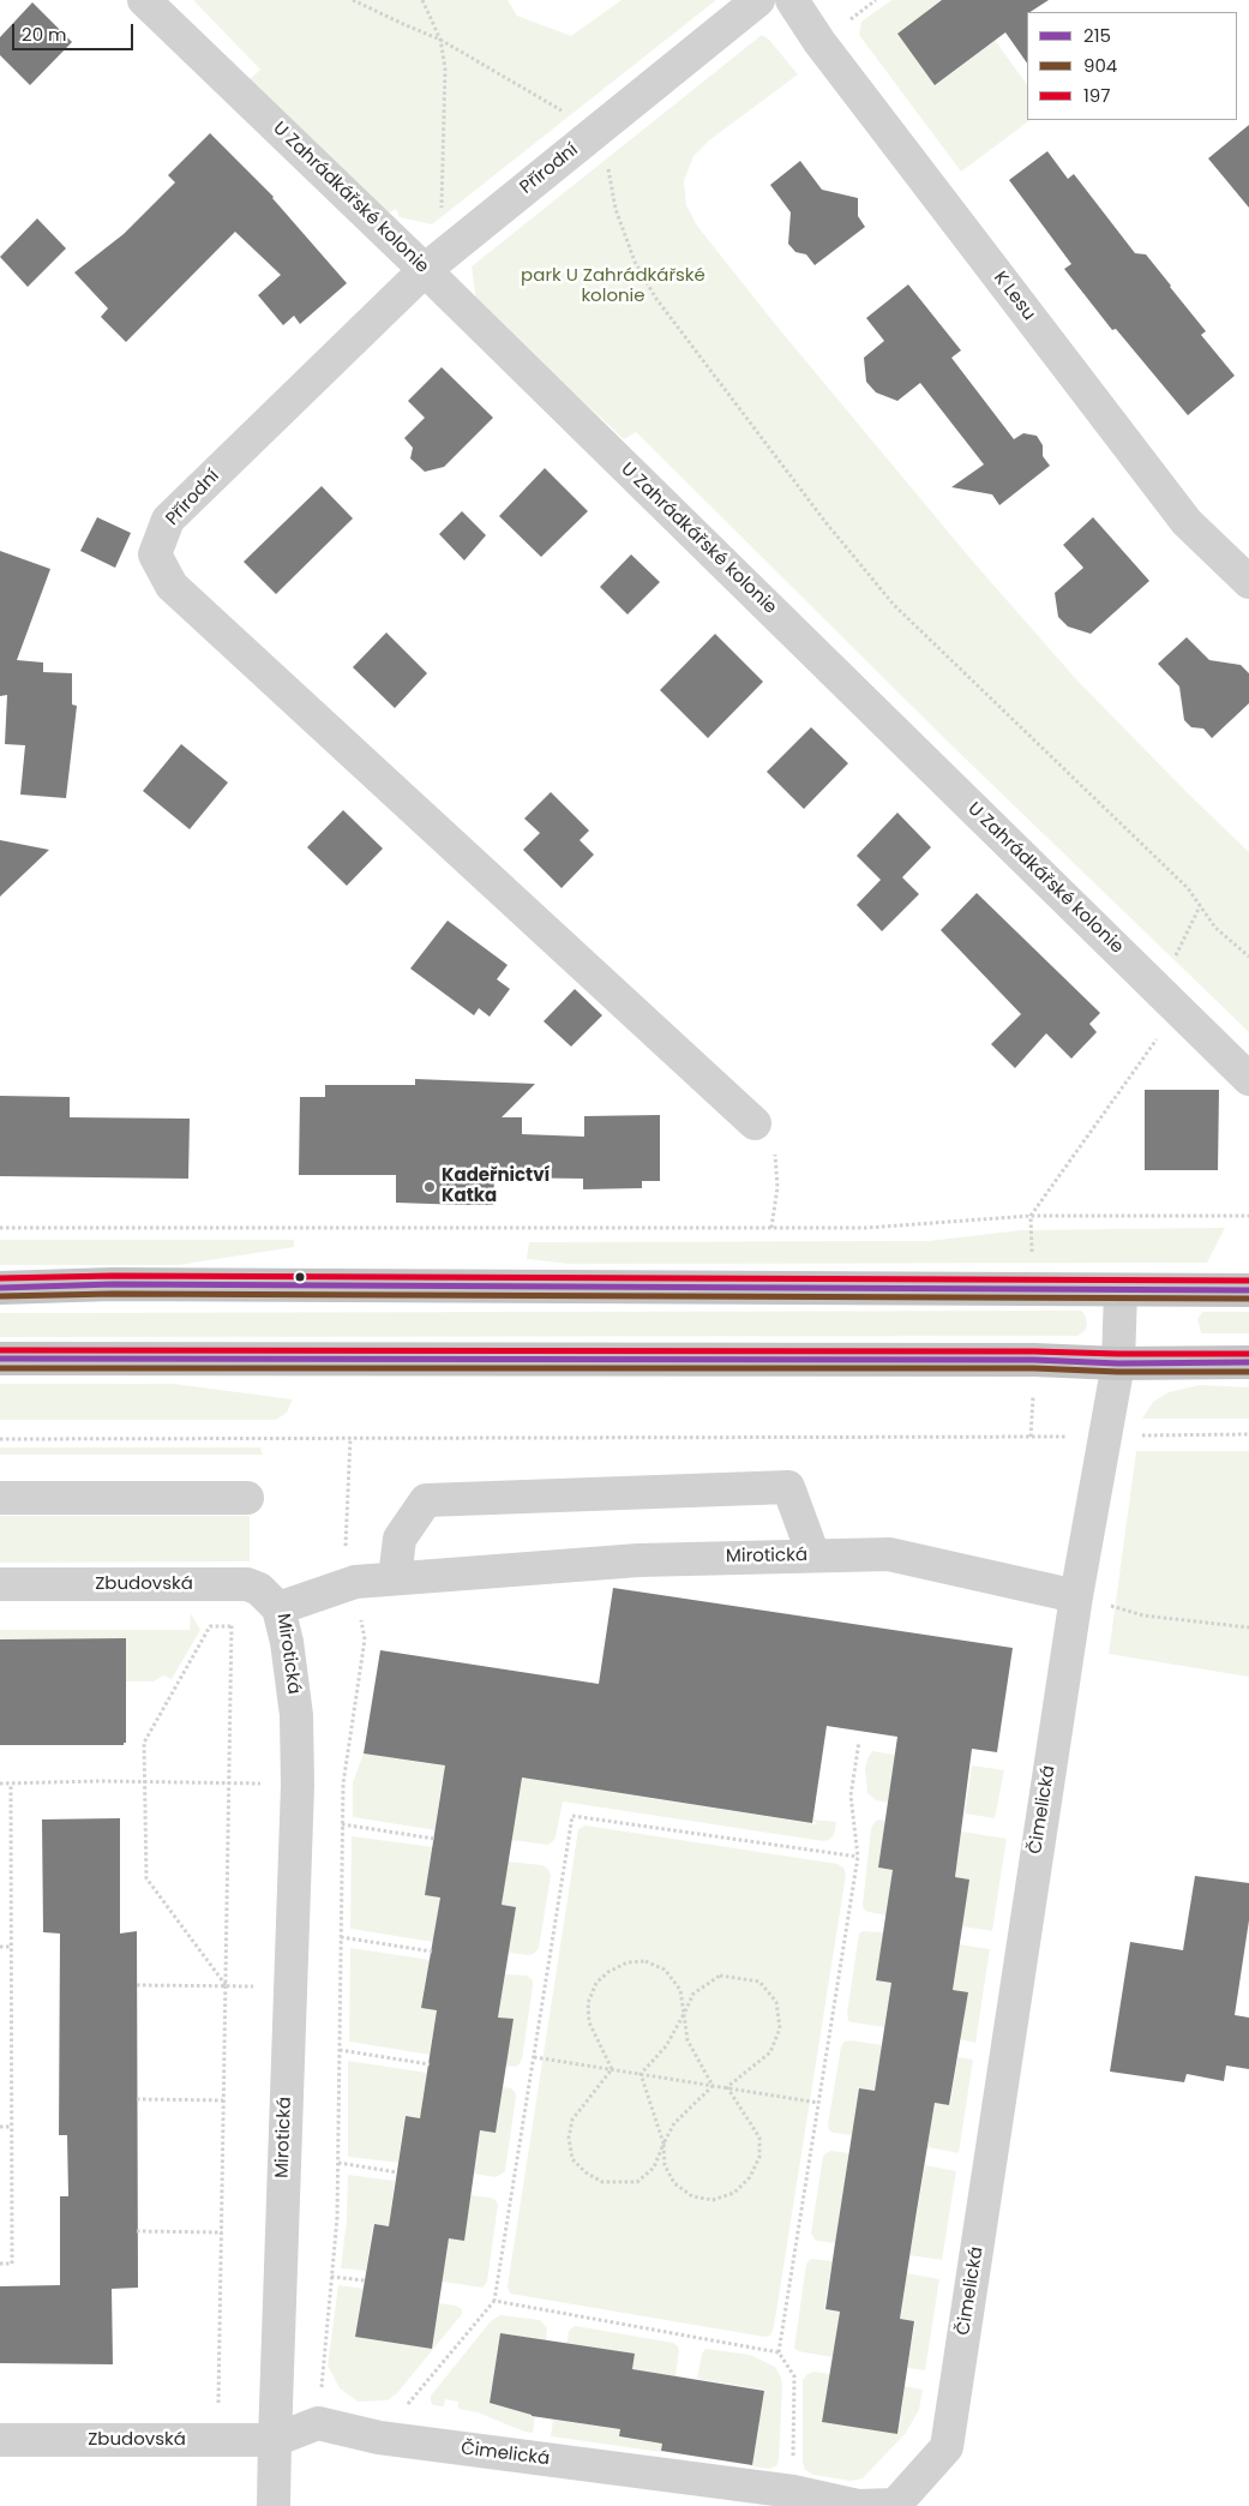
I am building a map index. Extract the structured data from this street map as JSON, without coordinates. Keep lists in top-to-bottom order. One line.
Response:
{"streets":{"street":["Přírodní","U Zahrádkářské kolonie","K Lesu","Mirotická","Zbudovská","Čimelická"]},"crossings":[["Přírodní","U Zahrádkářské kolonie"],["Mirotická","Zbudovská"],["Mirotická","Čimelická"]],"parks":["park U Zahrádkářské kolonie"],"places":["Kadeřnictví Katka"],"lines":["transit line 197","transit line 215","transit line 904"],"legend":["215","904","197"],"scale_bar":"20 m"}
